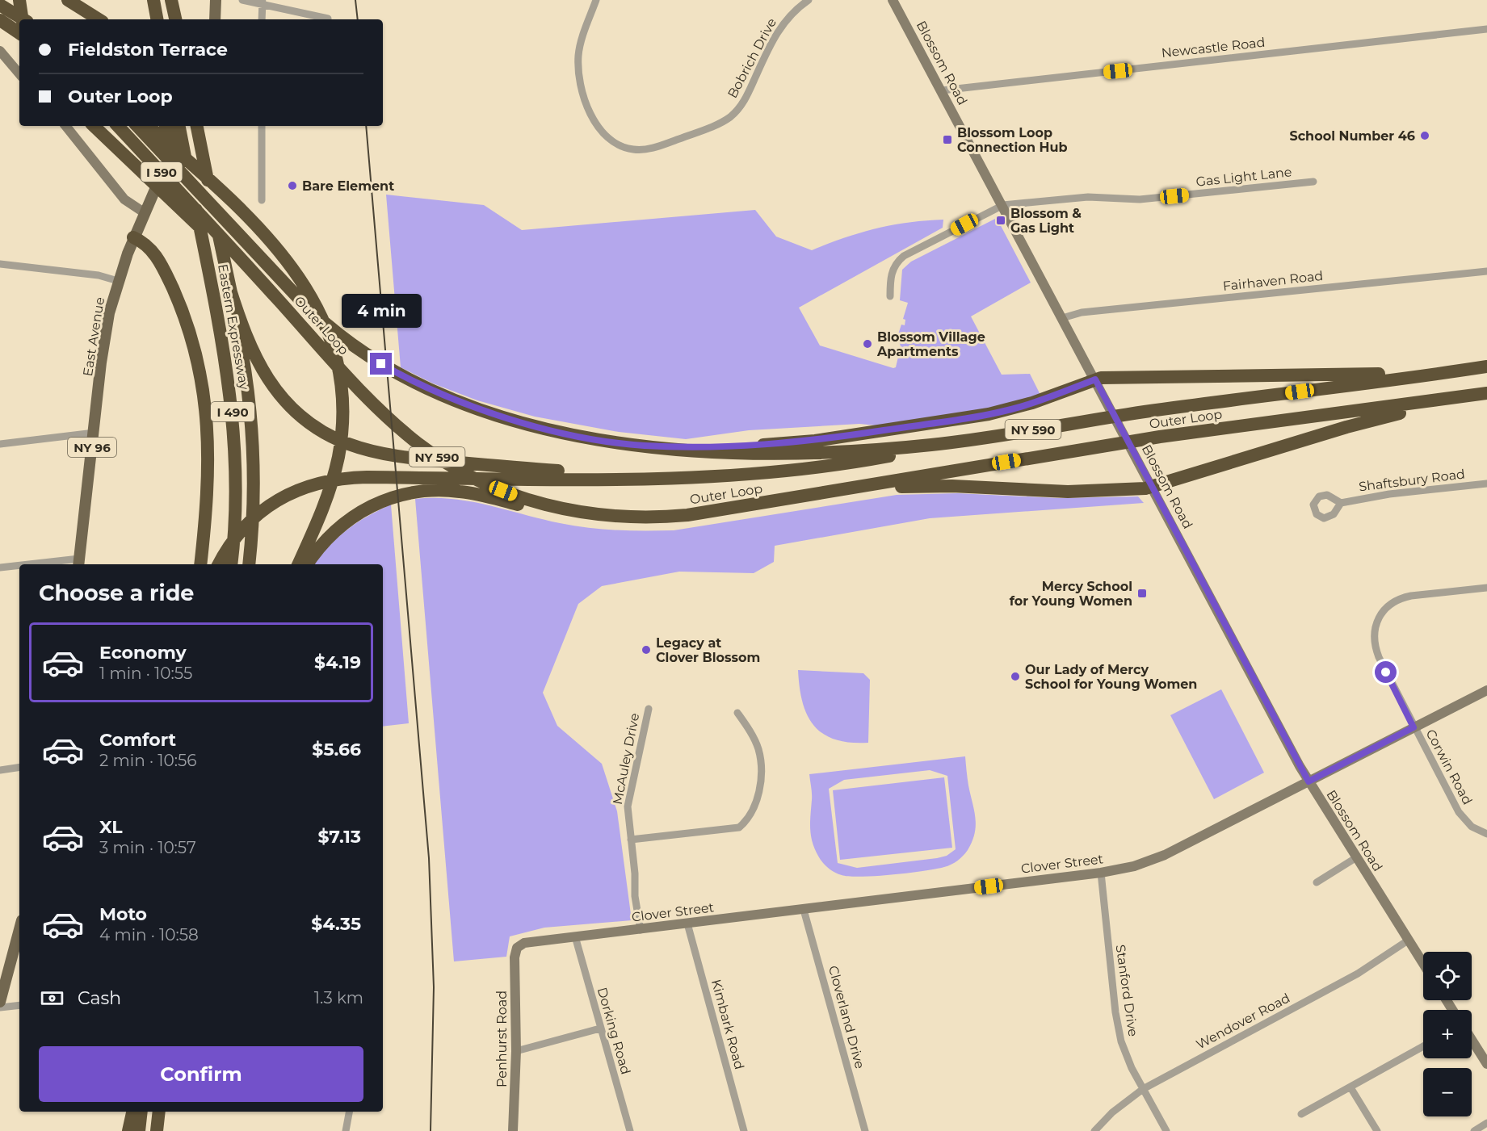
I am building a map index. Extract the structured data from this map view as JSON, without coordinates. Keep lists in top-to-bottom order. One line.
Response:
{"streets":{"highway":["I 590","Outer Loop","Eastern Expressway","I 490","NY 590"],"main road":["East Avenue","NY 96"],"street":["Newcastle Road","Bobrich Drive","Blossom Road","Gas Light Lane","Fairhaven Road","Shaftsbury Road","McAuley Drive","Corwin Road","Clover Street","Stanford Drive","Cloverland Drive","Wendover Road","Kimbark Road","Dorking Road","Penhurst Road"]},"crossings":[["Newcastle Road","Blossom Road"],["Blossom Road","Gas Light Lane"],["Blossom Road","Fairhaven Road"],["Blossom Road","Clover Street"],["Blossom Road","Wendover Road"],["Outer Loop","NY 590"],["Eastern Expressway","East Avenue"],["McAuley Drive","Clover Street"],["Corwin Road","Clover Street"],["Clover Street","Stanford Drive"],["Clover Street","Cloverland Drive"],["Clover Street","Kimbark Road"],["Clover Street","Dorking Road"],["Clover Street","Penhurst Road"],["Stanford Drive","Wendover Road"]],"places":{"other":["School Number 46","Bare Element","Blossom Village Apartments","Legacy at Clover Blossom","Our Lady of Mercy School for Young Women"],"transit":["Blossom Loop Connection Hub","Blossom & Gas Light","Mercy School for Young Women"]},"page":{"banner":["Fieldston Terrace","Outer Loop"],"bubble":"4 min","heading":"Choose a ride","list":[{"name":"Economy","note":"1 min · 10:55","value":"$4.19"},{"name":"Comfort","note":"2 min · 10:56","value":"$5.66"},{"name":"XL","note":"3 min · 10:57","value":"$7.13"},{"name":"Moto","note":"4 min · 10:58","value":"$4.35"}],"map_buttons":["+","−"],"pay":["Cash","1.3 km"],"buttons":"Confirm"}}
